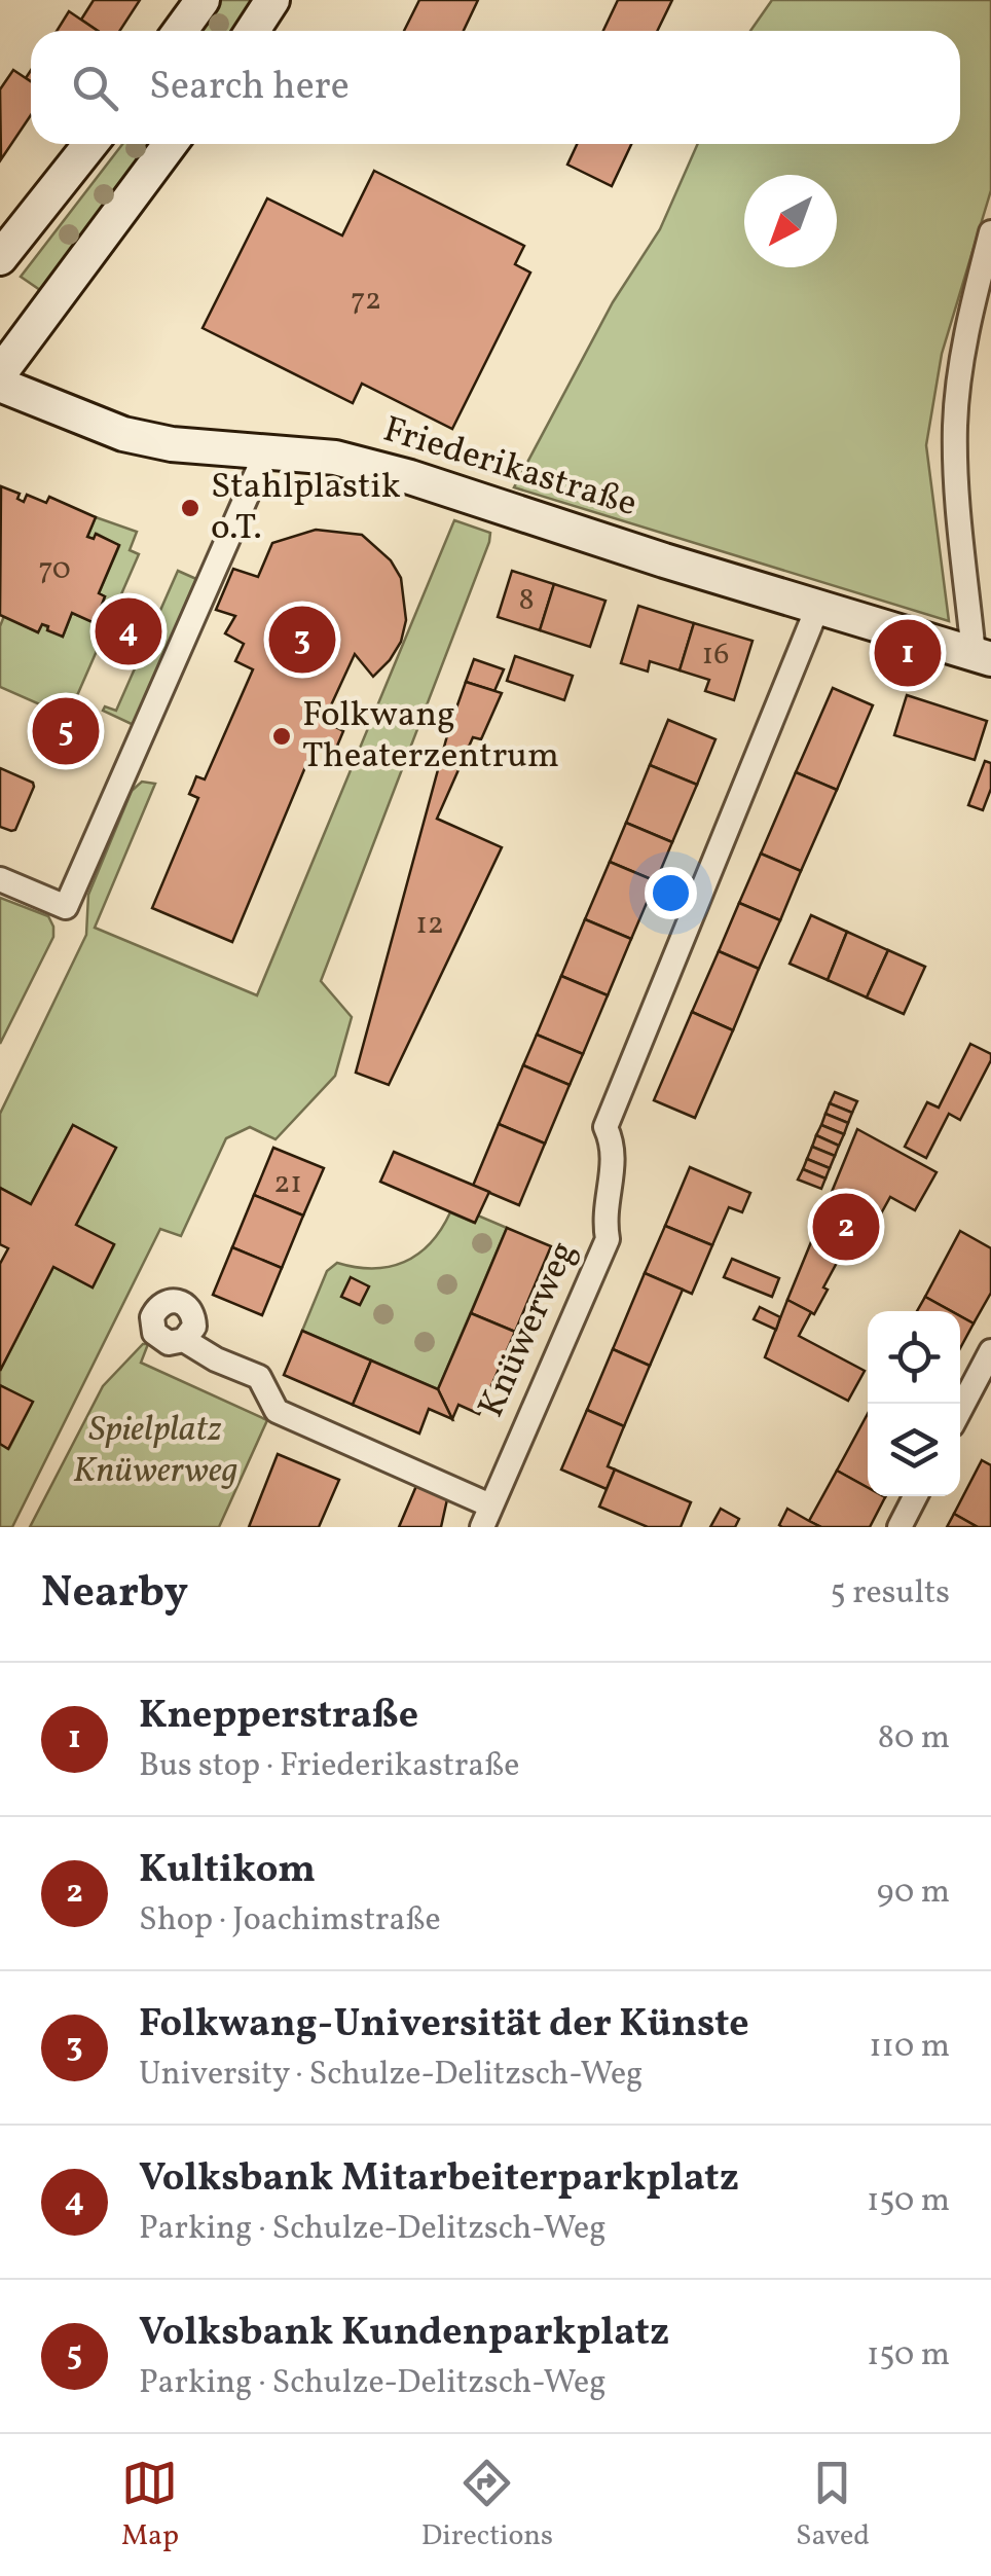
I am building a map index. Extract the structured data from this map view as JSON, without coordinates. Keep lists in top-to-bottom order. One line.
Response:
{"streets":{"street":["Friederikastraße","Knüwerweg"]},"crossings":[["Friederikastraße","Knüwerweg"]],"parks":["Spielplatz Knüwerweg"],"places":["Stahlplastik o.T.","Folkwang Theaterzentrum"],"house_numbers":["72","70","8","16","12","21"],"north":"bottom left","page":{"search":"Search here","pins":["4","3","1","5","2"],"heading":["Nearby","5 results"],"list":[{"mark":"1","name":"Knepperstraße","note":"Bus stop · Friederikastraße","value":"80 m"},{"mark":"2","name":"Kultikom","note":"Shop · Joachimstraße","value":"90 m"},{"mark":"3","name":"Folkwang-Universität der Künste","note":"University · Schulze-Delitzsch-Weg","value":"110 m"},{"mark":"4","name":"Volksbank Mitarbeiterparkplatz","note":"Parking · Schulze-Delitzsch-Weg","value":"150 m"},{"mark":"5","name":"Volksbank Kundenparkplatz","note":"Parking · Schulze-Delitzsch-Weg","value":"150 m"}],"nav":["Map","Directions","Saved"]}}
